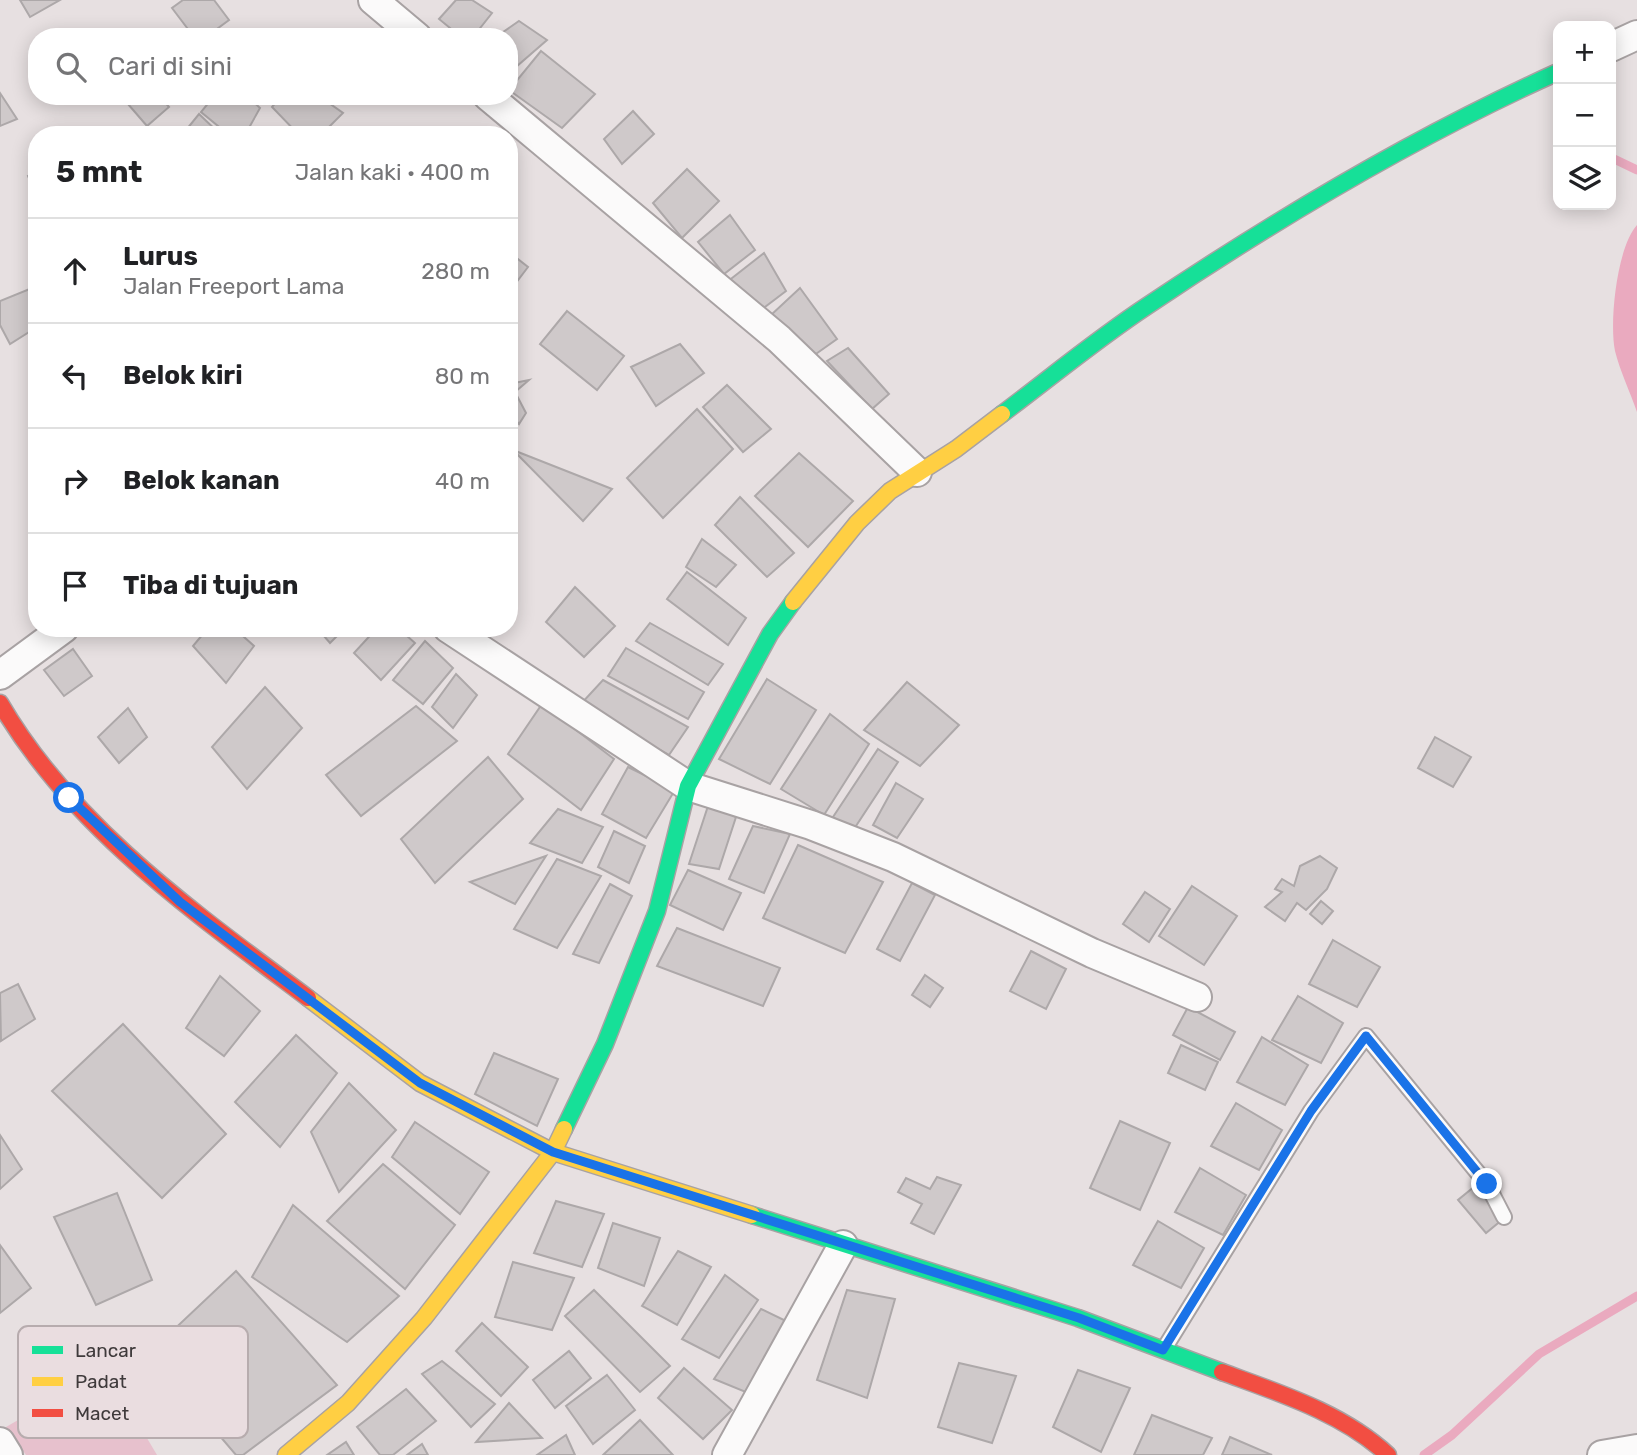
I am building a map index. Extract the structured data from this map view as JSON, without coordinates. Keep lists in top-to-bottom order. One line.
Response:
{"legend":["Lancar","Padat","Macet"],"page":{"map_buttons":["+","−"],"search":"Cari di sini","heading":["5 mnt","Jalan kaki · 400 m"],"list":[["Lurus","Jalan Freeport Lama","280 m"],["Belok kiri","80 m"],["Belok kanan","40 m"],"Tiba di tujuan"]}}
